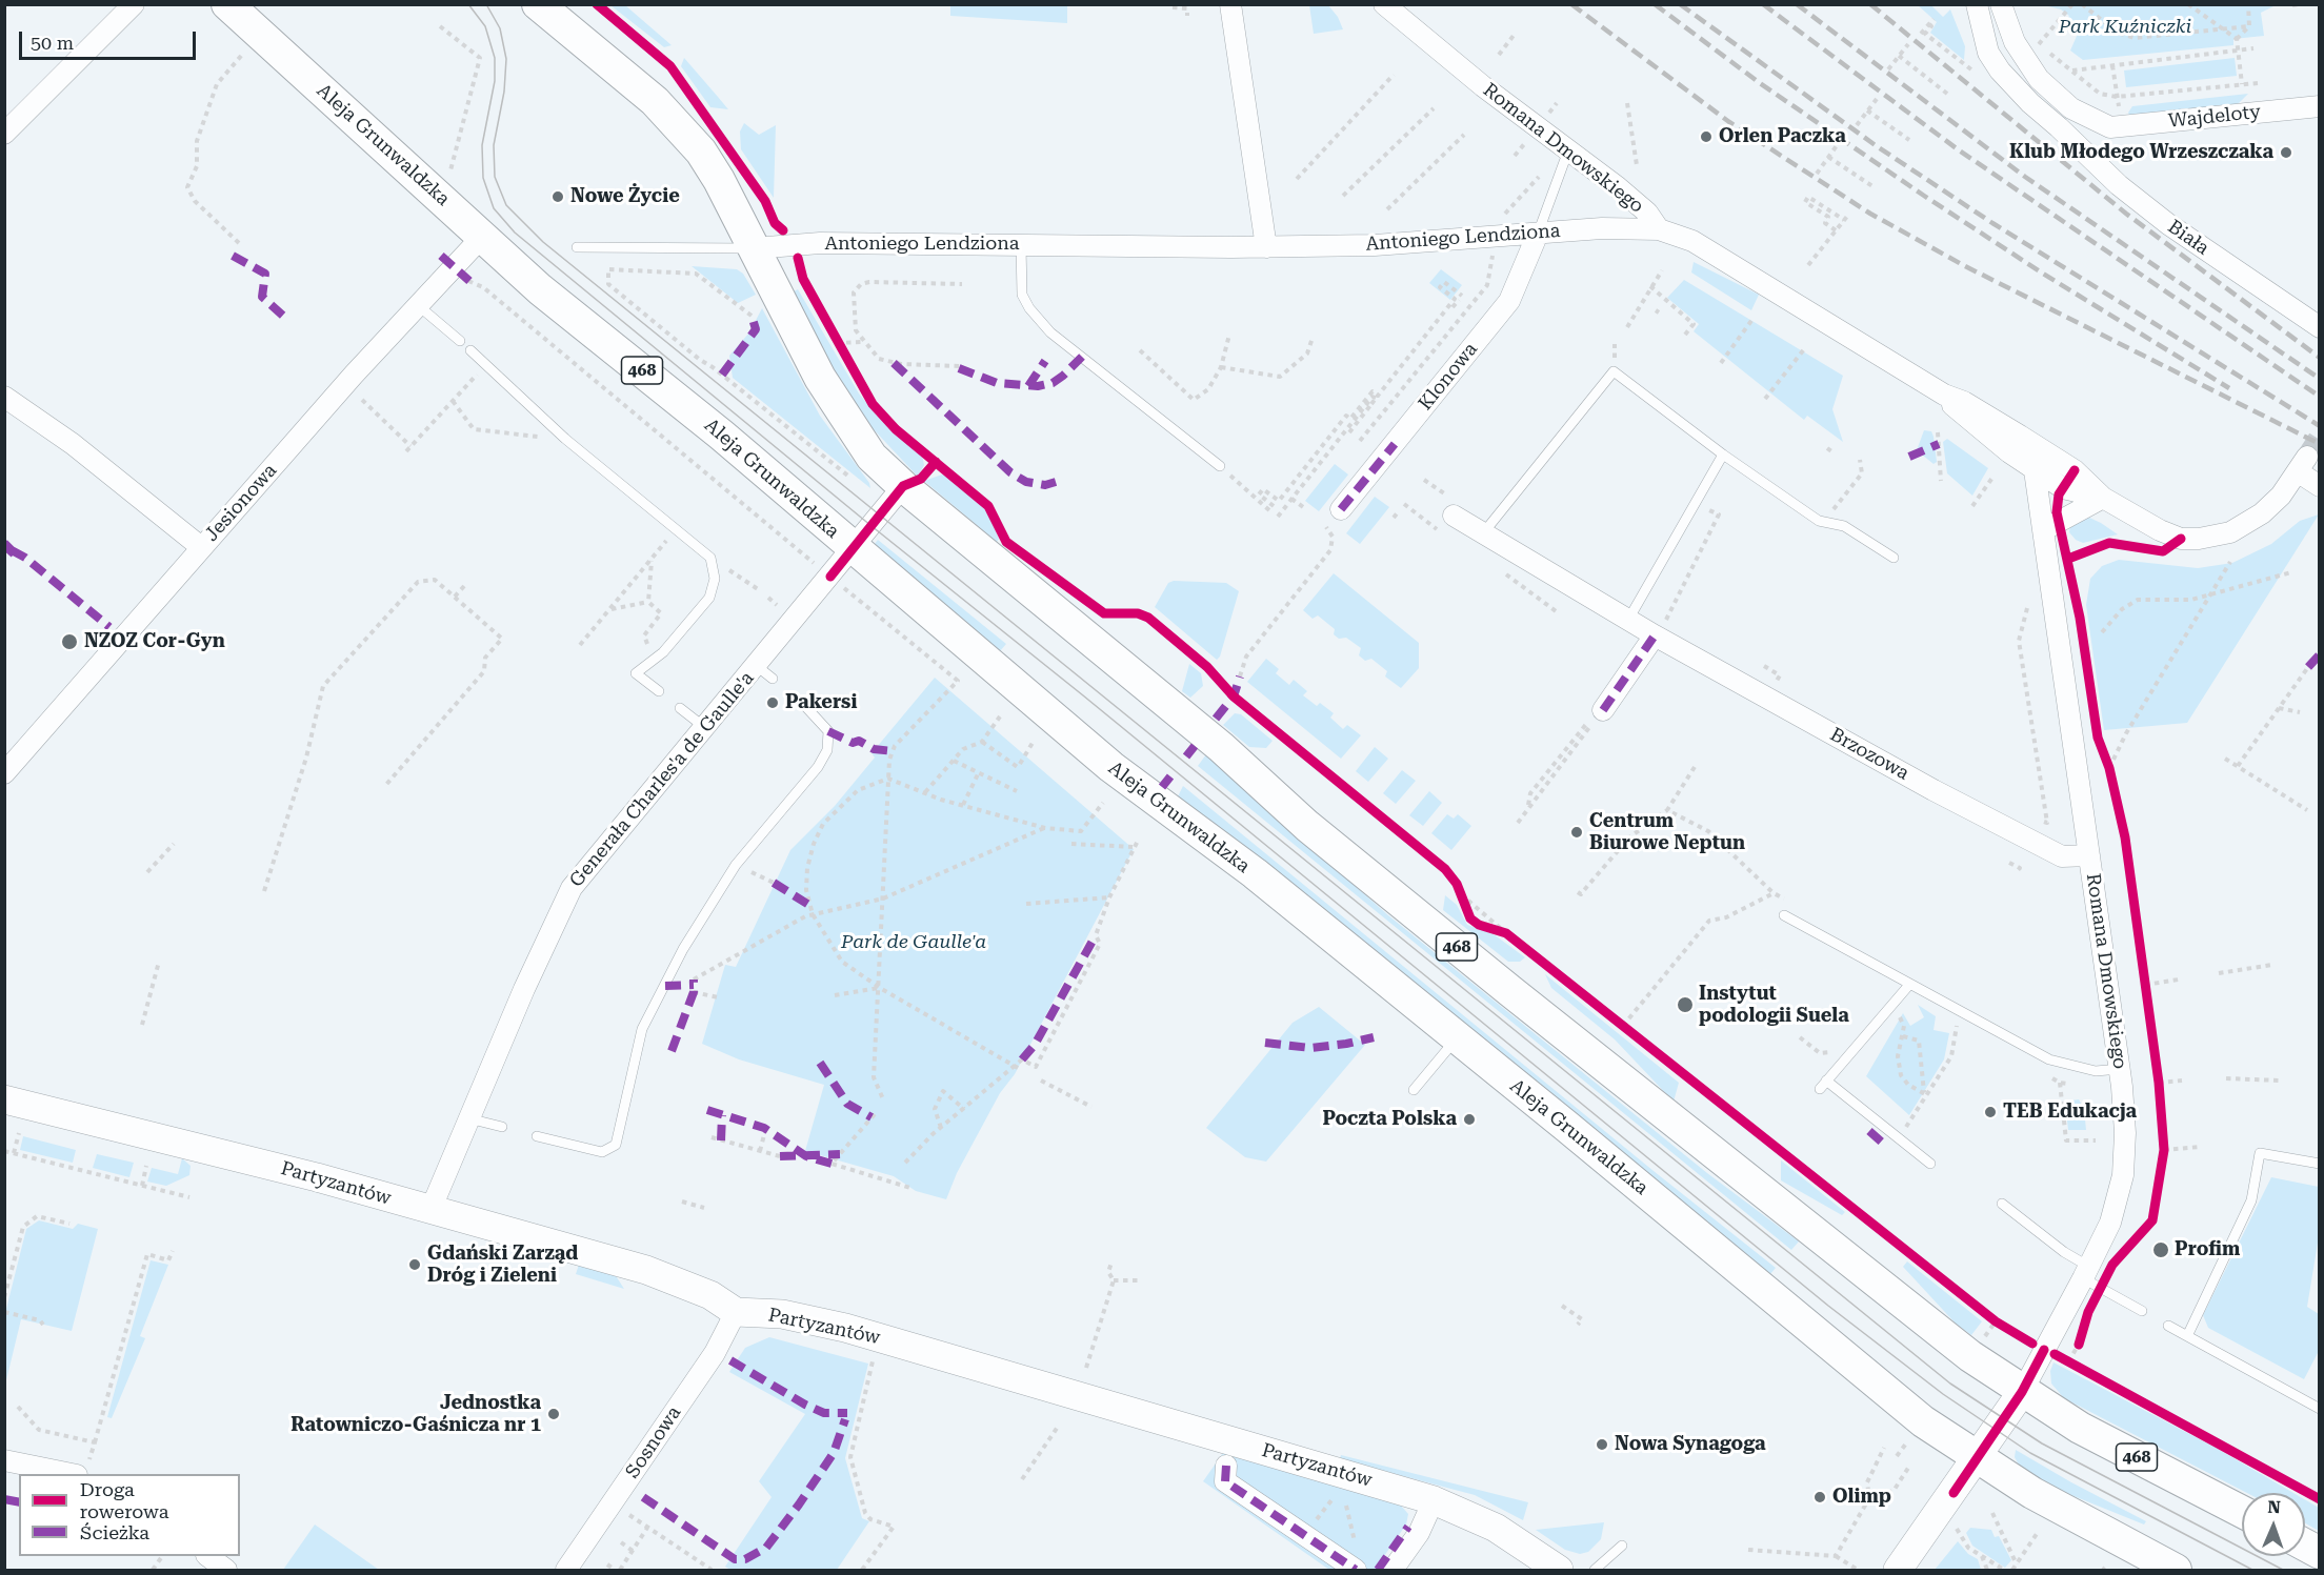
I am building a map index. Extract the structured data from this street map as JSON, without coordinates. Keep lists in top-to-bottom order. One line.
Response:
{"streets":{"main road":["Aleja Grunwaldzka","468"],"street":["Wajdeloty","Romana Dmowskiego","Antoniego Lendziona","Biała","Klonowa","Jesionowa","Brzozowa","Generała Charles'a de Gaulle'a","Partyzantów","Sosnowa"]},"crossings":[["Aleja Grunwaldzka","Jesionowa"],["Aleja Grunwaldzka","Generała Charles'a de Gaulle'a"],["Romana Dmowskiego","Antoniego Lendziona"],["Romana Dmowskiego","468"],["Romana Dmowskiego","Brzozowa"],["Antoniego Lendziona","468"],["Antoniego Lendziona","Klonowa"],["468","Generała Charles'a de Gaulle'a"],["Generała Charles'a de Gaulle'a","Partyzantów"],["Partyzantów","Sosnowa"]],"parks":["Park Kuźniczki","Park de Gaulle'a"],"places":["Orlen Paczka","Klub Młodego Wrzeszczaka","Nowe Życie","NZOZ Cor-Gyn","Pakersi","Centrum Biurowe Neptun","Instytut podologii Suela","TEB Edukacja","Poczta Polska","Profim","Gdański Zarząd Dróg i Zieleni","Jednostka Ratowniczo-Gaśnicza nr 1","Nowa Synagoga","Olimp"],"legend":["Droga rowerowa","Ścieżka"],"scale_bar":"50 m","north":"top"}
